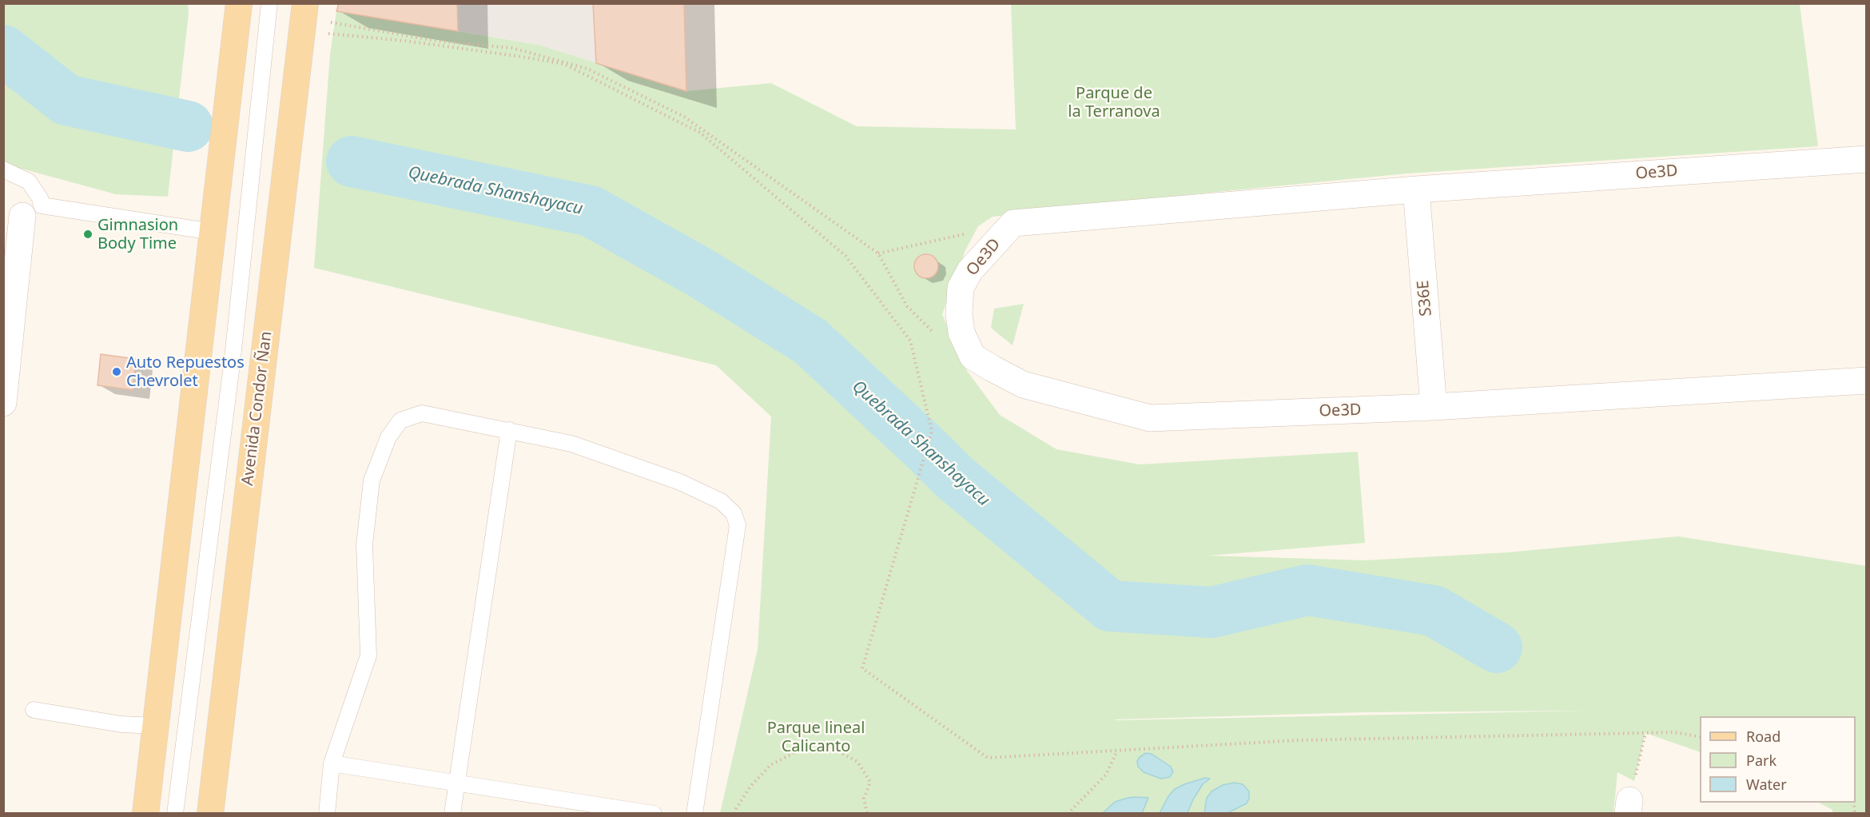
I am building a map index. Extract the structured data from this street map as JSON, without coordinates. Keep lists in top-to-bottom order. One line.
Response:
{"streets":{"main road":["Avenida Condor Ñan"],"street":["Oe3D","S36E"]},"crossings":[["Oe3D","S36E"]],"water":["Quebrada Shanshayacu"],"parks":["Parque de la Terranova","Parque lineal Calicanto"],"places":["Gimnasion Body Time","Auto Repuestos Chevrolet"],"legend":["Road","Park","Water"]}
